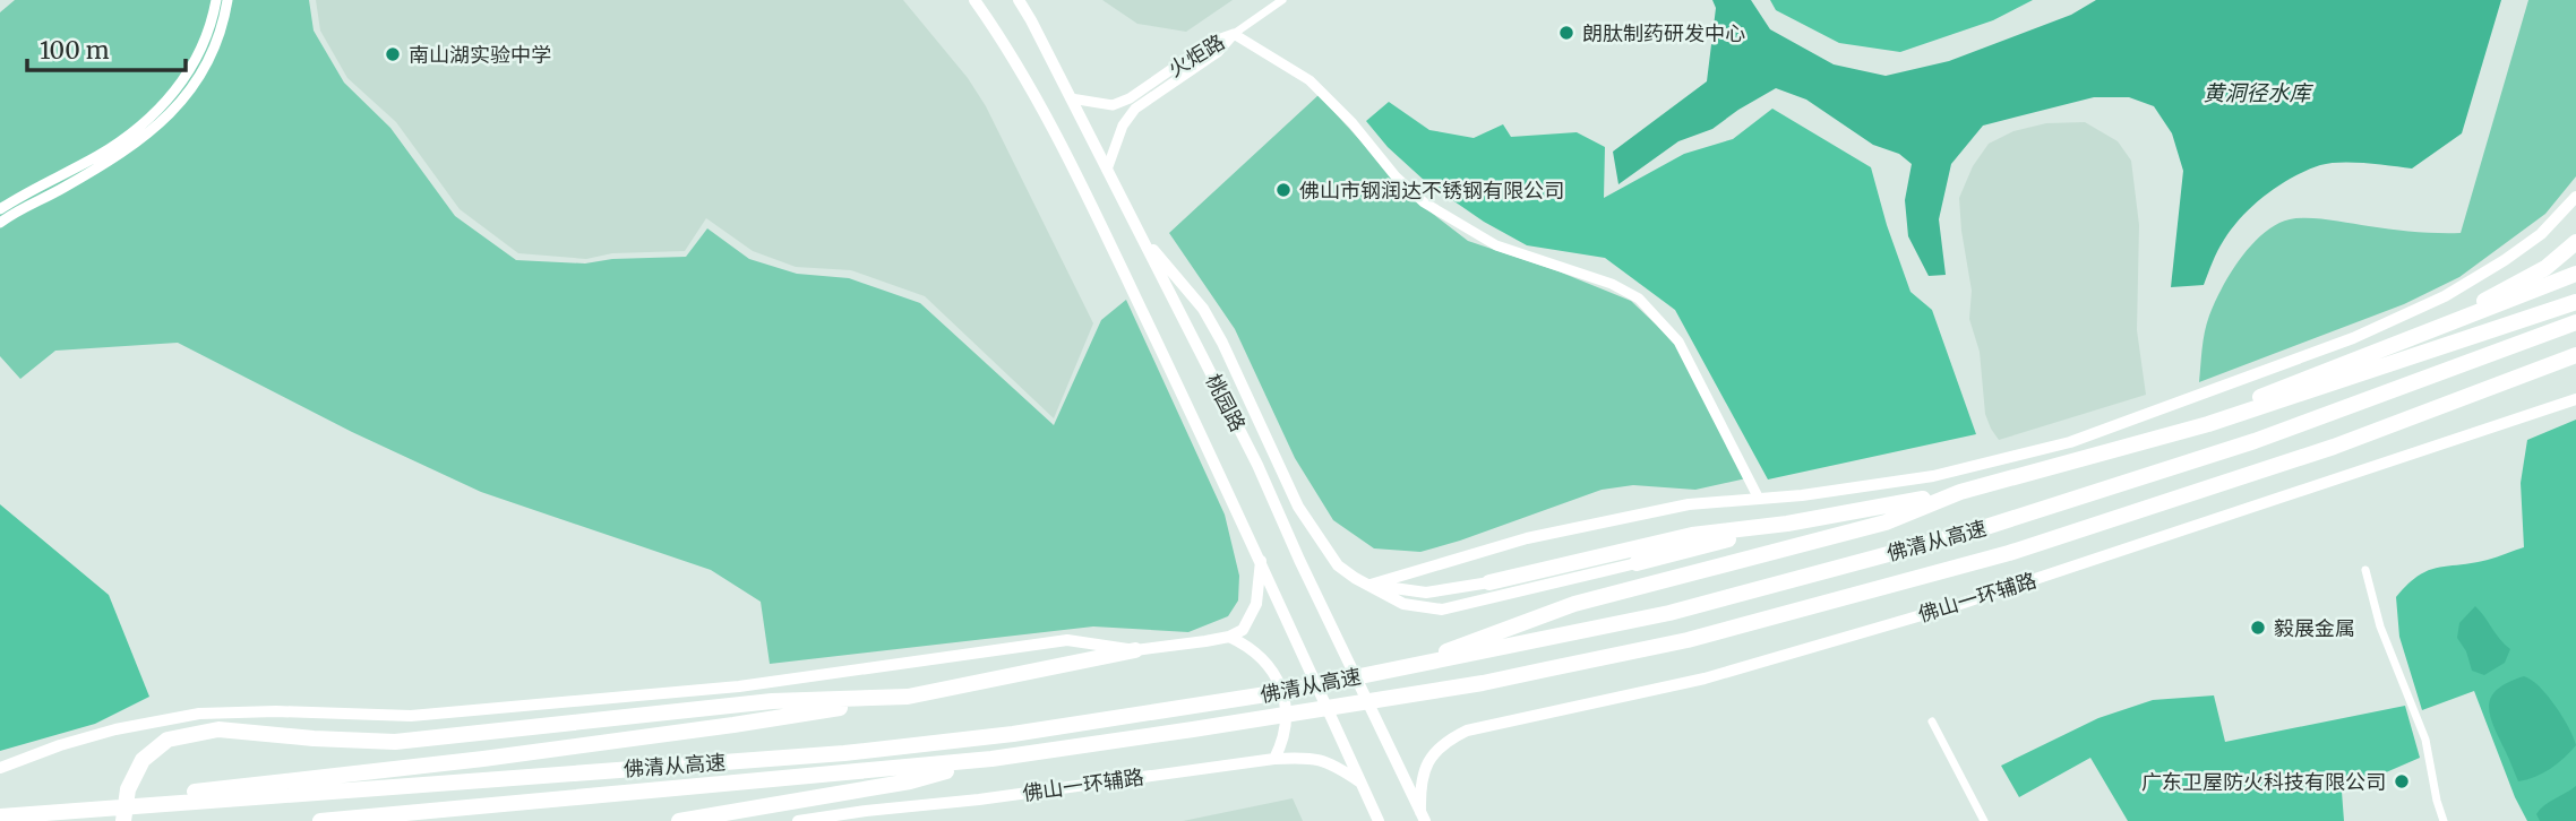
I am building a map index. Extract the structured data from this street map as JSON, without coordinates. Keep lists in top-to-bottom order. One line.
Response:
{"streets":{"highway":["佛清从高速"],"main road":["桃园路","佛山一环辅路"],"street":["火炬路"]},"crossings":[["火炬路","桃园路"],["桃园路","佛山一环辅路"]],"water":["黄洞径水库"],"places":["朗肽制药研发中心","南山湖实验中学","佛山市钢润达不锈钢有限公司","毅展金属","广东卫屋防火科技有限公司"],"scale_bar":"100 m"}
